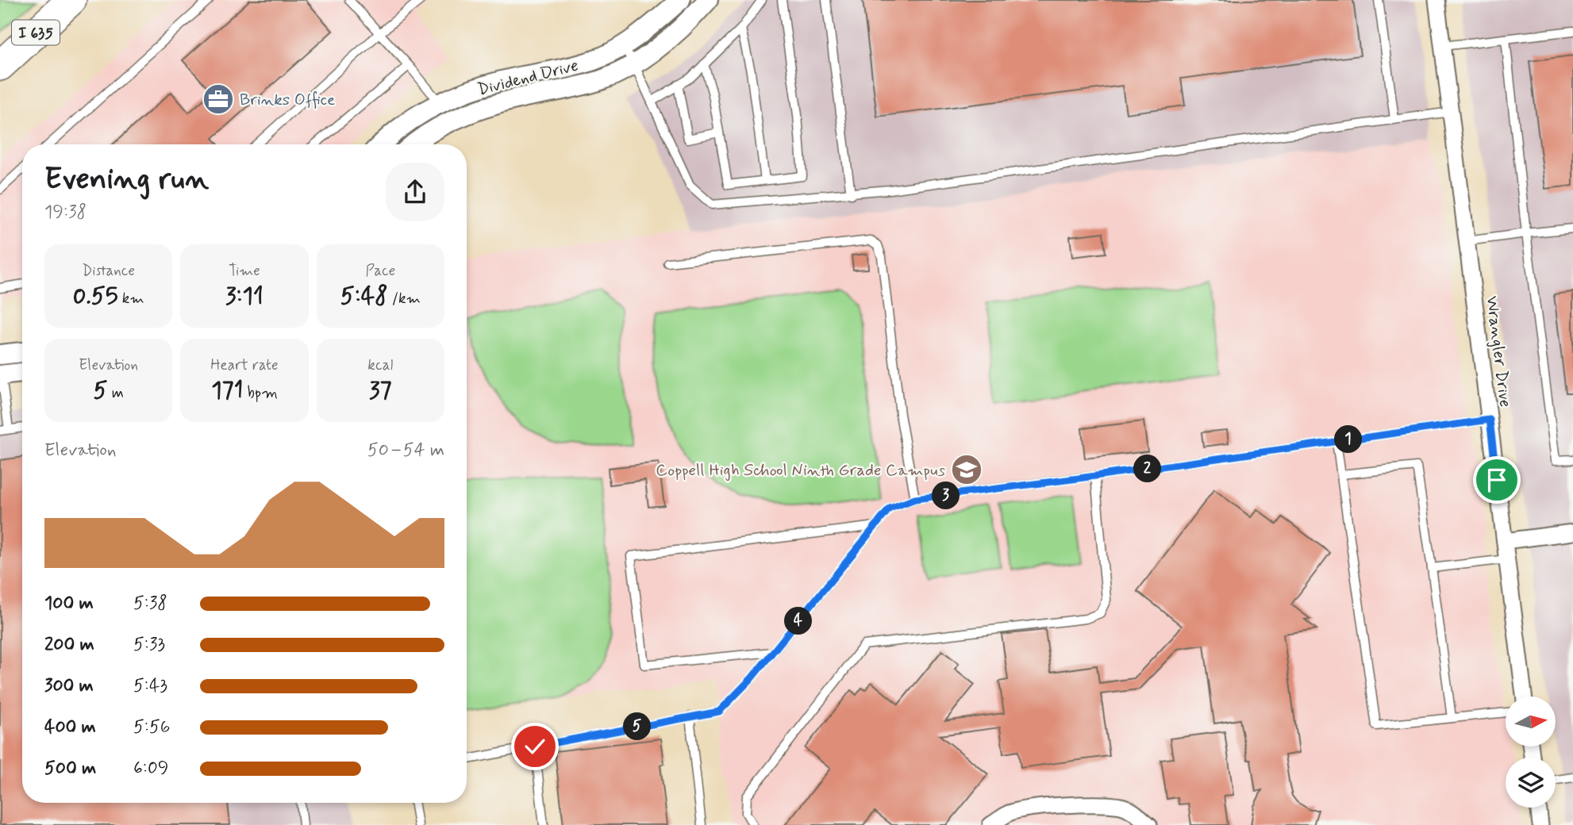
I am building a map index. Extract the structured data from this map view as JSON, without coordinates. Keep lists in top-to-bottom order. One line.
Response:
{"streets":{"highway":["I 635"],"street":["Dividend Drive","Wrangler Drive"]},"places":{"office":["Brinks Office"],"school or university":["Coppell High School Ninth Grade Campus"]},"north":"right","page":{"heading":["Evening run","19:38"],"stats":[["Distance","0.55 km"],["Time","3:11"],["Pace","5:48 /km"],["Elevation","5 m"],["Heart rate","171 bpm"],["kcal","37"]],"pins":["1","2","3","4","5"],"chart":["Elevation","50–54 m"],"list":[{"name":"100 m","note":"5:38"},{"name":"200 m","note":"5:33"},{"name":"300 m","note":"5:43"},{"name":"400 m","note":"5:56"},{"name":"500 m","note":"6:09"}]}}
